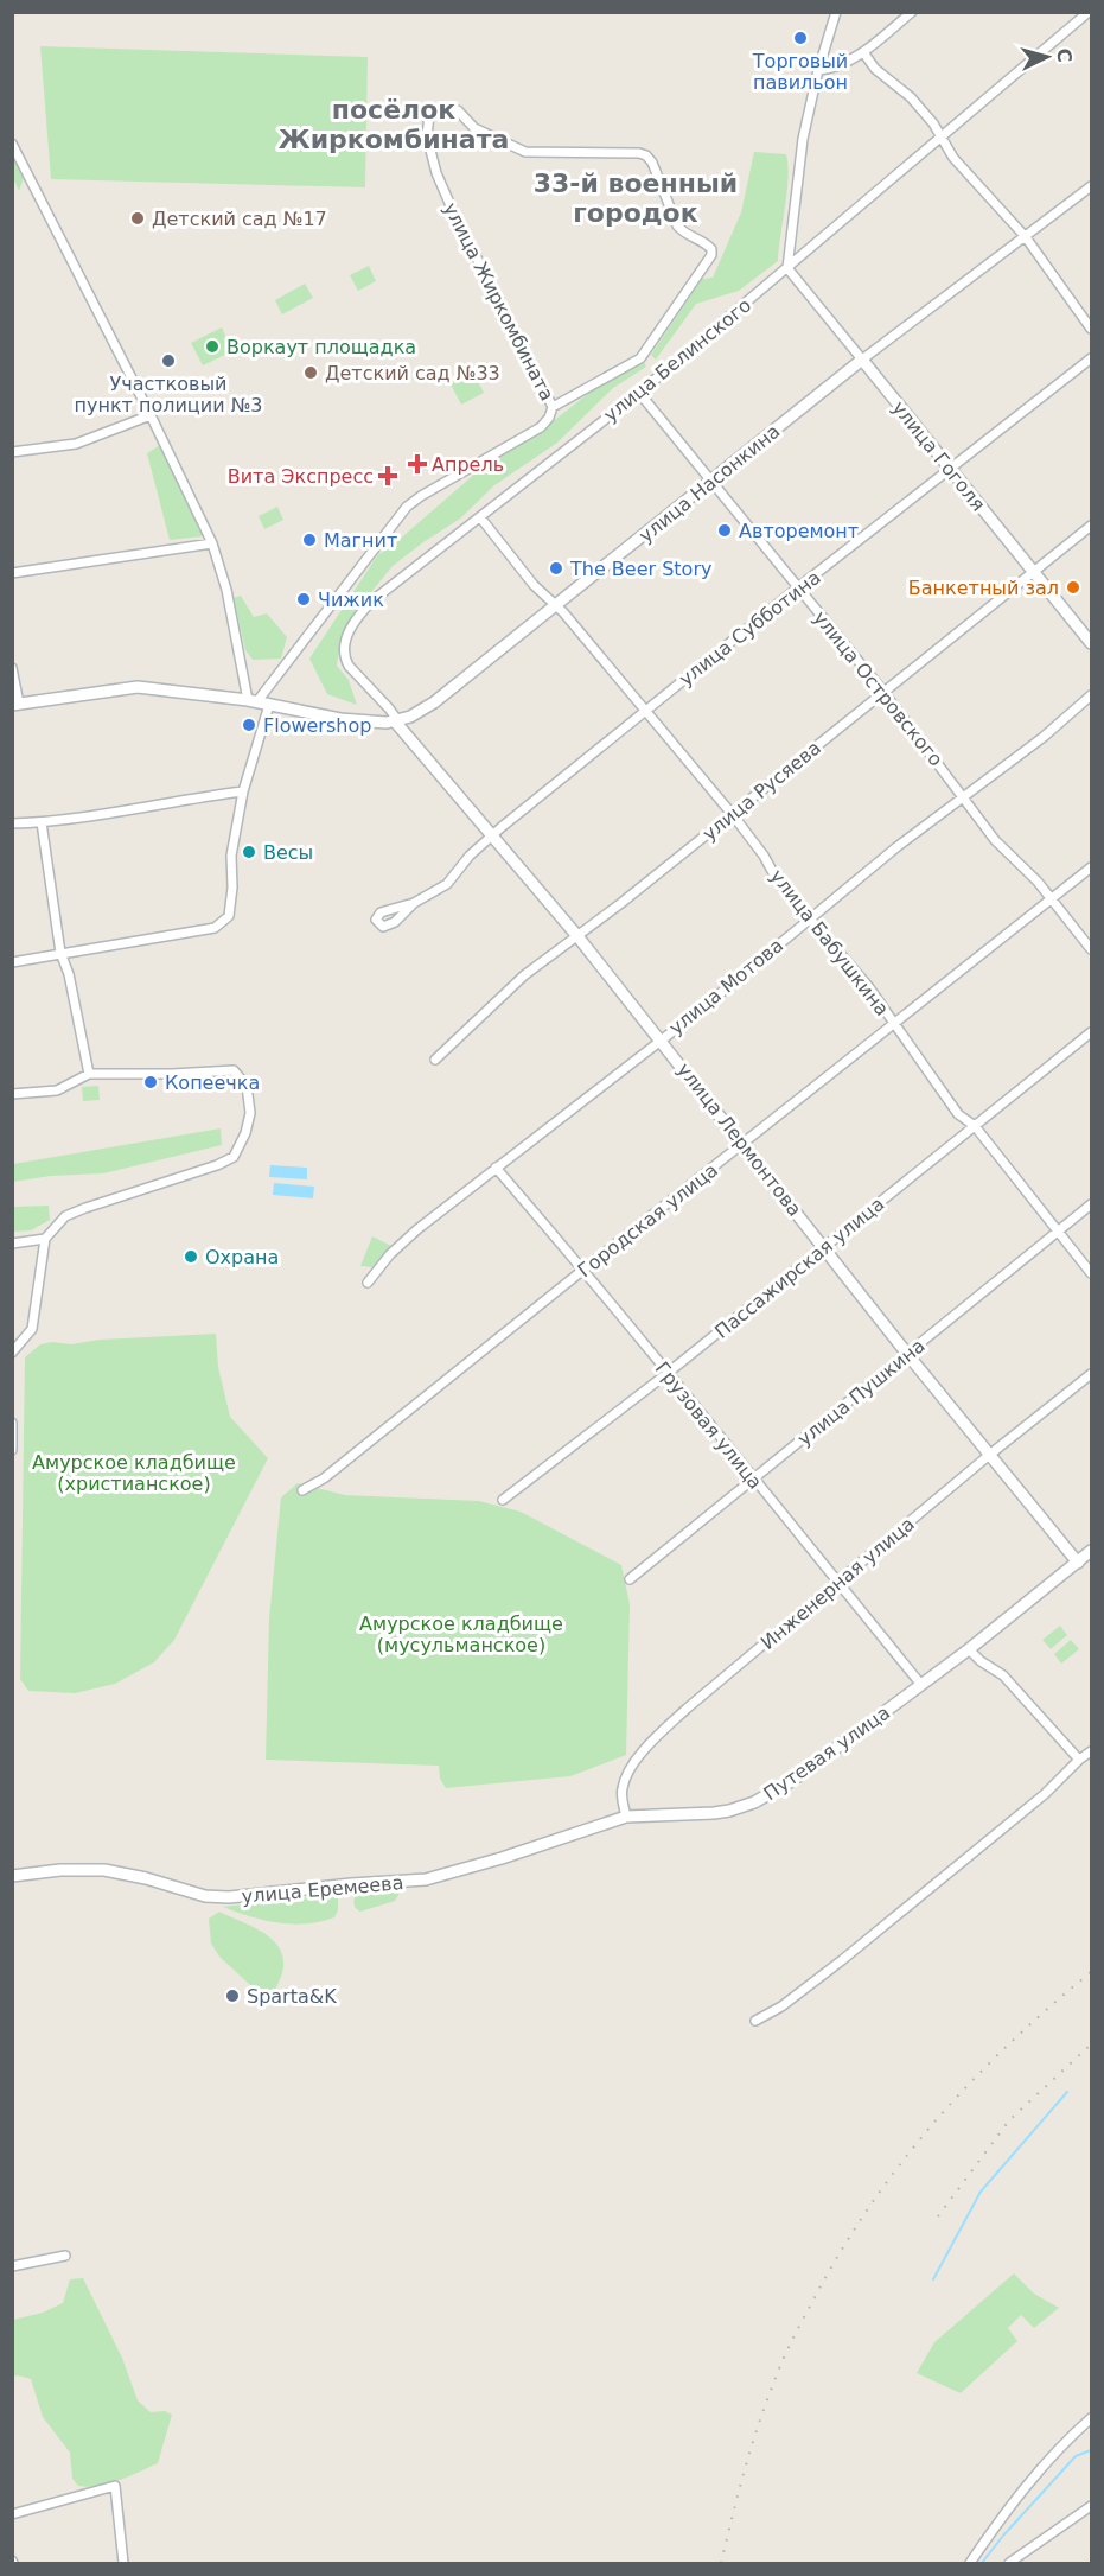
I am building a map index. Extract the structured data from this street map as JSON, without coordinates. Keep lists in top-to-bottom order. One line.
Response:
{"streets":{"street":["улица Жиркомбината","улица Белинского","улица Гоголя","улица Насонкина","улица Субботина","улица Островского","улица Русяева","улица Бабушкина","улица Мотова","улица Лермонтова","Городская улица","Пассажирская улица","улица Пушкина","Грузовая улица","Инженерная улица","Путевая улица","улица Еремеева"]},"crossings":[["улица Жиркомбината","улица Насонкина"],["улица Белинского","улица Гоголя"],["улица Белинского","улица Насонкина"],["улица Белинского","улица Островского"],["улица Белинского","улица Бабушкина"],["улица Белинского","улица Лермонтова"],["улица Гоголя","улица Насонкина"],["улица Гоголя","улица Субботина"],["улица Гоголя","улица Русяева"],["улица Насонкина","улица Островского"],["улица Насонкина","улица Бабушкина"],["улица Насонкина","улица Лермонтова"],["улица Субботина","улица Островского"],["улица Субботина","улица Бабушкина"],["улица Субботина","улица Лермонтова"],["улица Островского","улица Русяева"],["улица Островского","улица Мотова"],["улица Островского","Городская улица"],["улица Русяева","улица Бабушкина"],["улица Русяева","улица Лермонтова"],["улица Бабушкина","улица Мотова"],["улица Бабушкина","Городская улица"],["улица Бабушкина","Пассажирская улица"],["улица Бабушкина","улица Пушкина"],["улица Мотова","улица Лермонтова"],["улица Мотова","Грузовая улица"],["улица Лермонтова","Городская улица"],["улица Лермонтова","Пассажирская улица"],["улица Лермонтова","улица Пушкина"],["улица Лермонтова","Инженерная улица"],["улица Лермонтова","Путевая улица"],["Городская улица","Грузовая улица"],["Пассажирская улица","Грузовая улица"],["улица Пушкина","Грузовая улица"],["Грузовая улица","Инженерная улица"],["Грузовая улица","Путевая улица"],["Инженерная улица","Путевая улица"],["Инженерная улица","улица Еремеева"],["Путевая улица","улица Еремеева"]],"districts":["посёлок Жиркомбината","33-й военный городок"],"parks":["Амурское кладбище (христианское)","Амурское кладбище (мусульманское)"],"places":{"other":["Торговый павильон","Детский сад №17","Воркаут площадка","Участковый пункт полиции №3","Детский сад №33","Авторемонт","Магнит","The Beer Story","Банкетный зал","Чижик","Flowershop","Весы","Копеечка","Охрана","Sparta&K"],"health":["Апрель","Вита Экспресс"]},"north":"right"}
